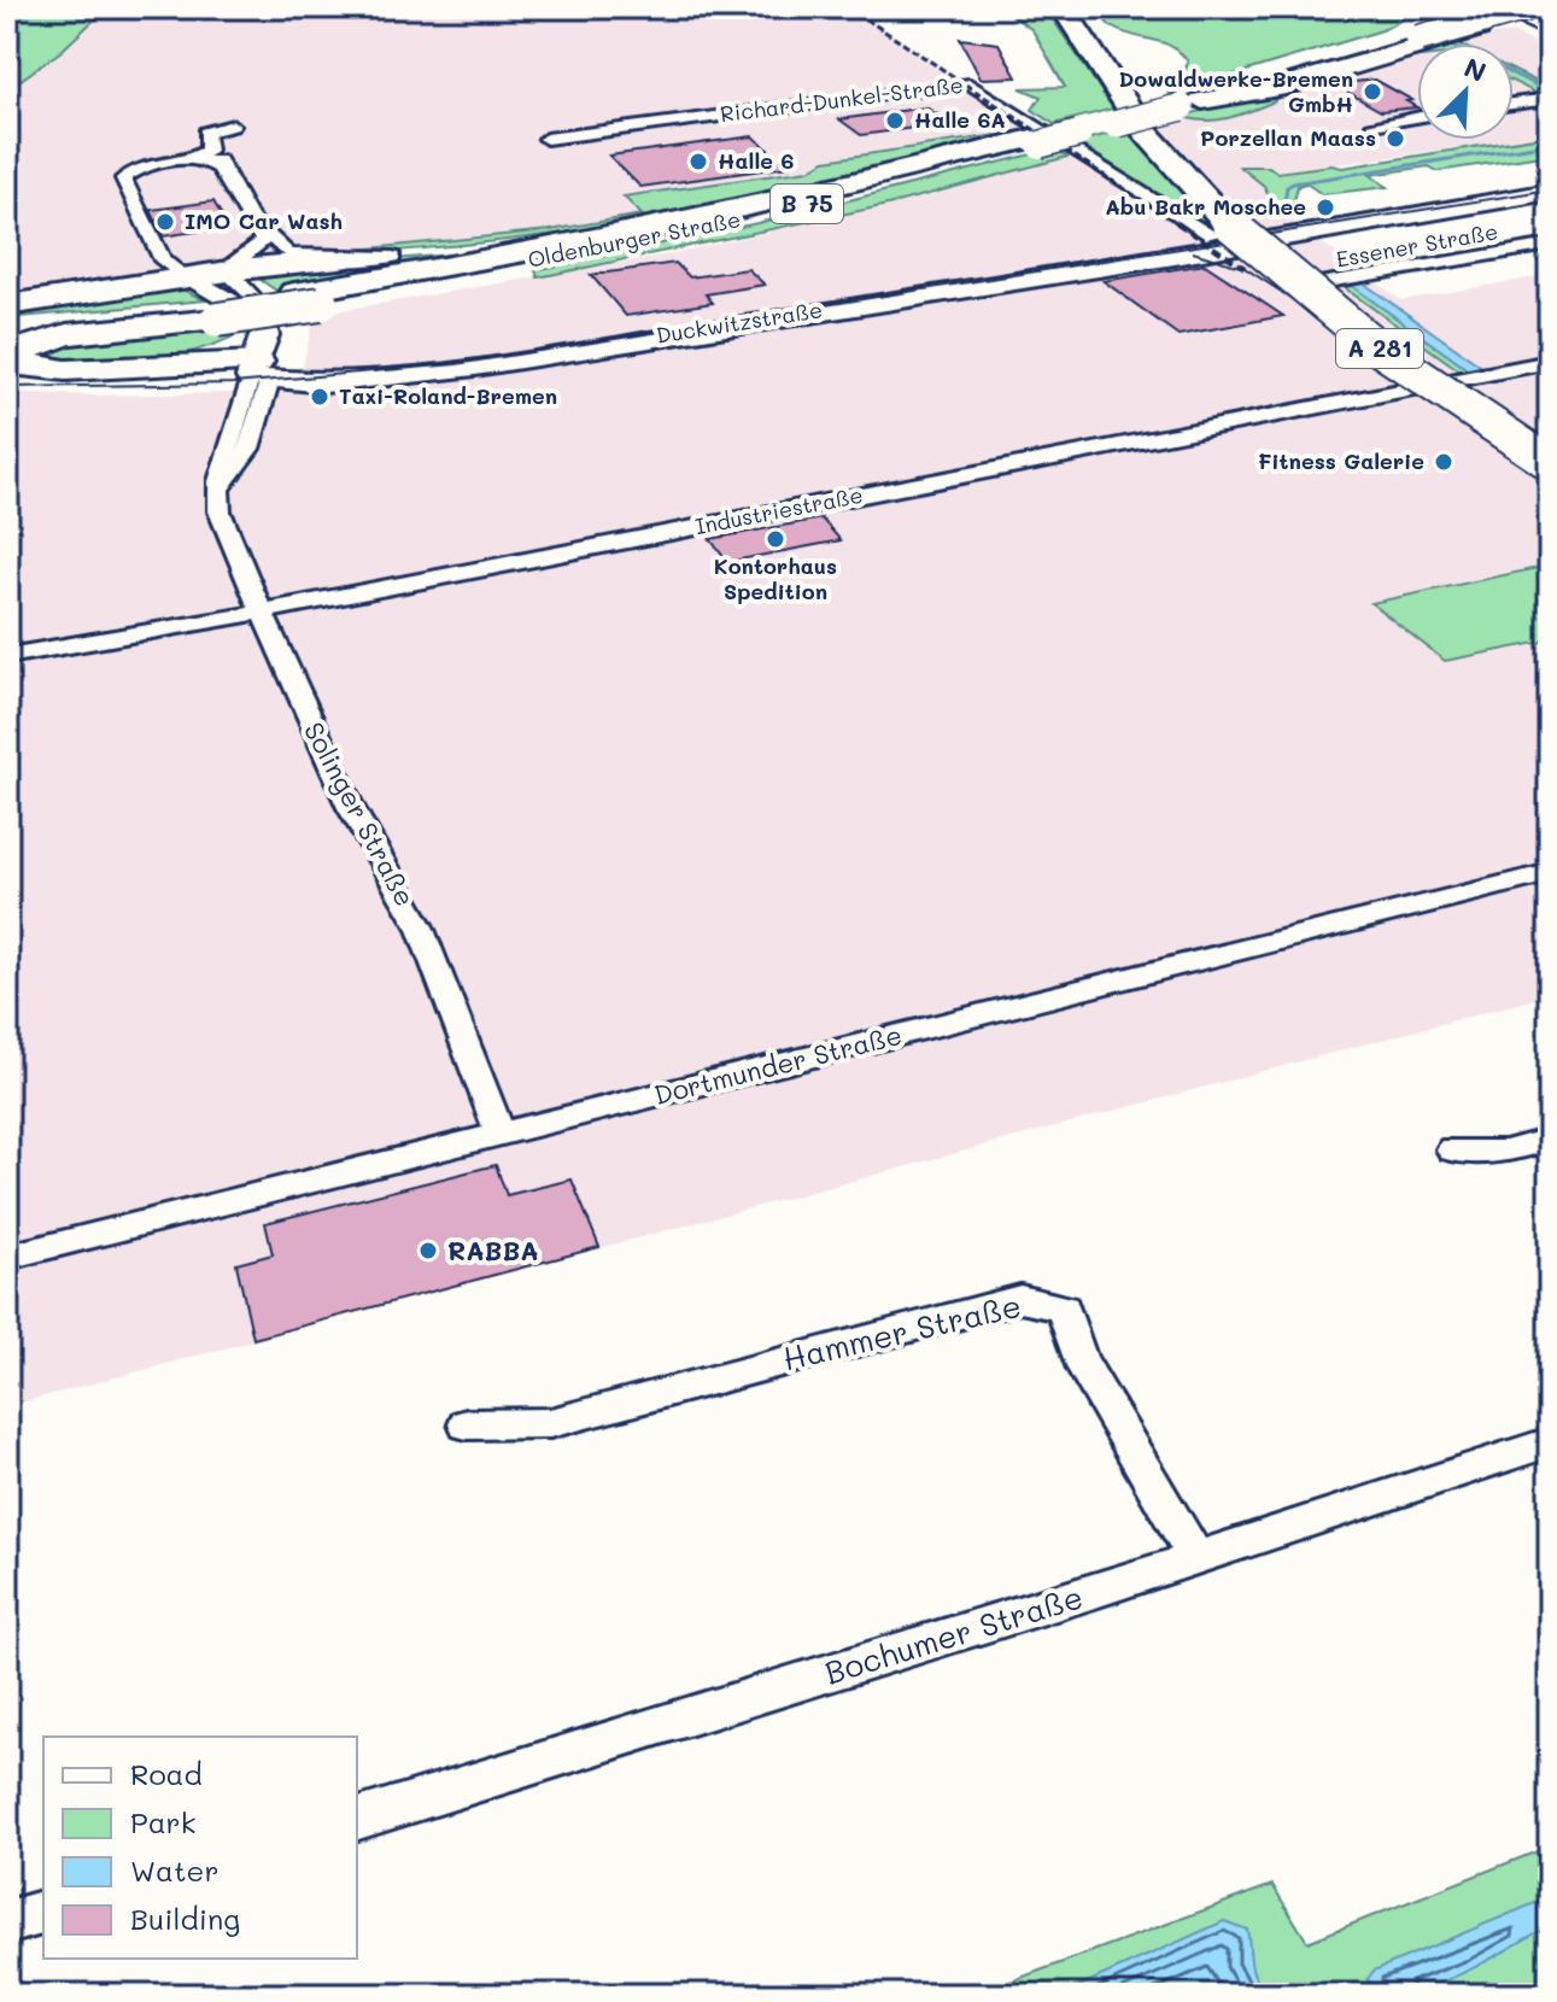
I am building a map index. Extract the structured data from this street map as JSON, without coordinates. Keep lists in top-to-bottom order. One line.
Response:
{"streets":{"highway":["B 75","Oldenburger Straße","A 281"],"main road":["Richard-Dunkel-Straße","Duckwitzstraße"],"street":["Essener Straße","Industriestraße","Solinger Straße","Dortmunder Straße","Hammer Straße","Bochumer Straße"]},"crossings":[["Richard-Dunkel-Straße","Essener Straße"],["Richard-Dunkel-Straße","Duckwitzstraße"],["Richard-Dunkel-Straße","A 281"],["Richard-Dunkel-Straße","Industriestraße"],["Duckwitzstraße","A 281"],["Duckwitzstraße","Solinger Straße"],["Industriestraße","Solinger Straße"],["Solinger Straße","Dortmunder Straße"],["Hammer Straße","Bochumer Straße"]],"places":["Dowaldwerke-Bremen GmbH","Halle 6A","Porzellan Maass","Halle 6","Abu Bakr Moschee","IMO Car Wash","Taxi-Roland-Bremen","Fitness Galerie","Kontorhaus Spedition","RABBA"],"legend":["Road","Park","Water","Building"],"north":"top right"}
